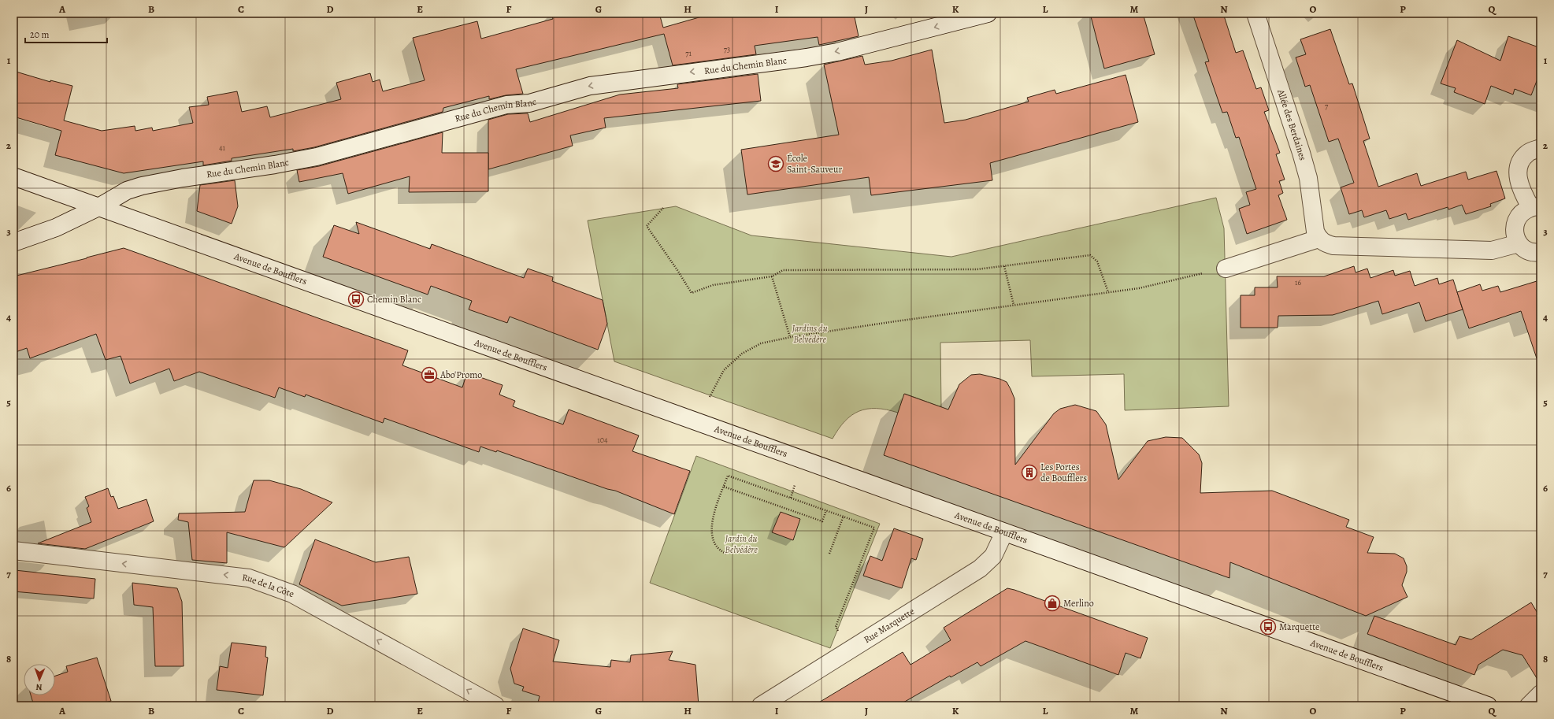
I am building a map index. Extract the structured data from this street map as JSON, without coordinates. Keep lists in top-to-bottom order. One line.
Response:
{"streets":{"street":["Rue du Chemin Blanc","Allée des Berdaines","Avenue de Boufflers","Rue de la Côte","Rue Marquette"]},"crossings":[["Rue du Chemin Blanc","Avenue de Boufflers"],["Avenue de Boufflers","Rue Marquette"]],"one_way":["Rue du Chemin Blanc","Rue de la Côte"],"parks":["Jardins du Belvédère","Jardin du Belvédère"],"places":{"school or university":["École Saint-Sauveur"],"bus stop":["Chemin Blanc","Marquette"],"office":["Abo'Promo"],"building":["Les Portes de Boufflers"],"shop":["Merlino"]},"house_numbers":["73","71","7","41","16","104"],"scale_bar":"20 m","north":"bottom","grid":{"columns":["A","B","C","D","E","F","G","H","I","J","K","L","M","N","O","P","Q"],"rows":["1","2","3","4","5","6","7","8"]}}
